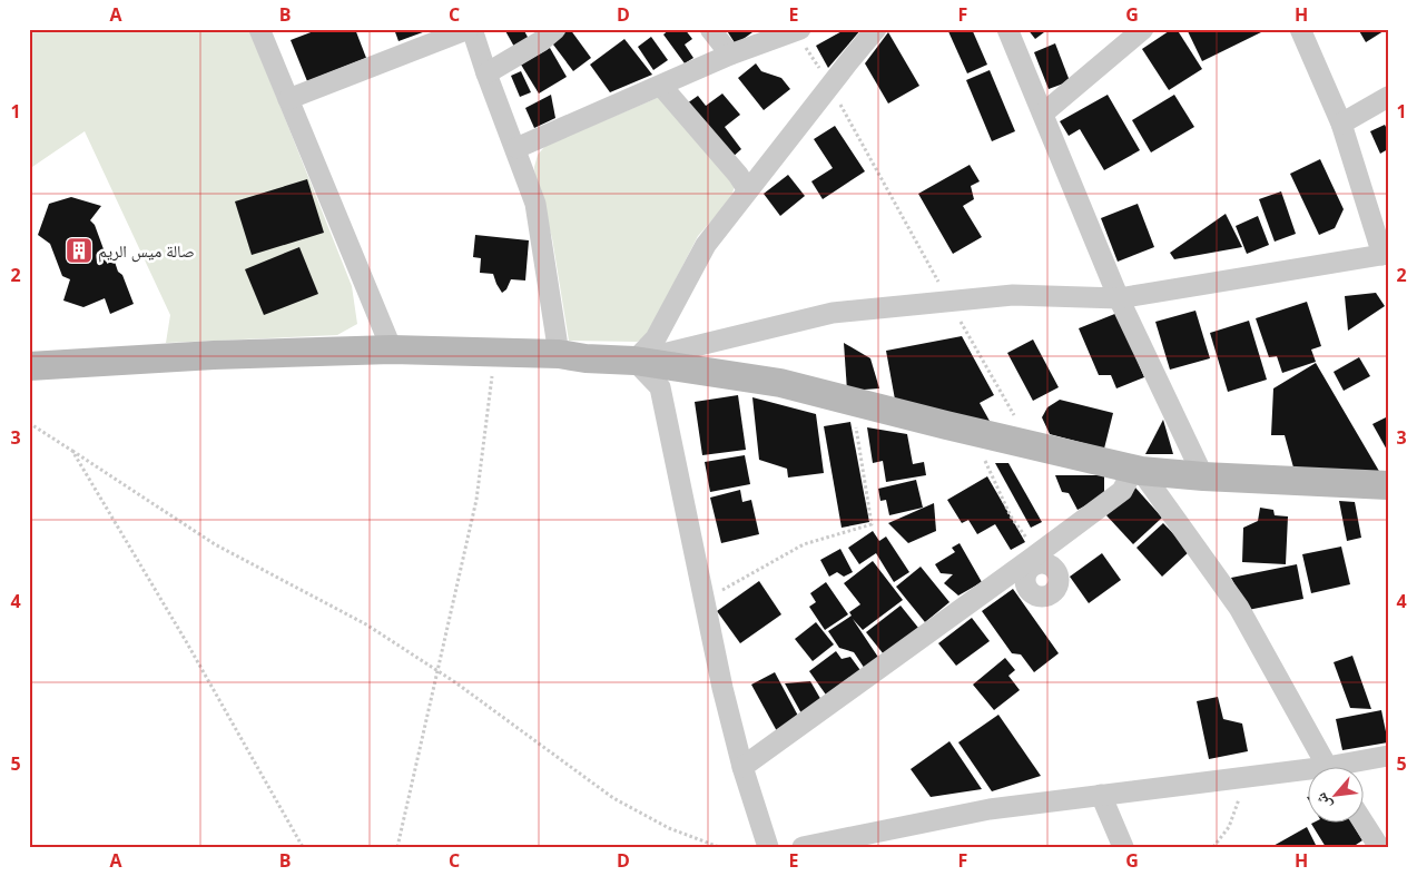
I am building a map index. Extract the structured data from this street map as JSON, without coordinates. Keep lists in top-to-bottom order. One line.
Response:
{"places":{"building":["صالة ميس الريم"]},"north":"bottom left","grid":{"columns":["A","B","C","D","E","F","G","H"],"rows":["1","2","3","4","5"]}}
